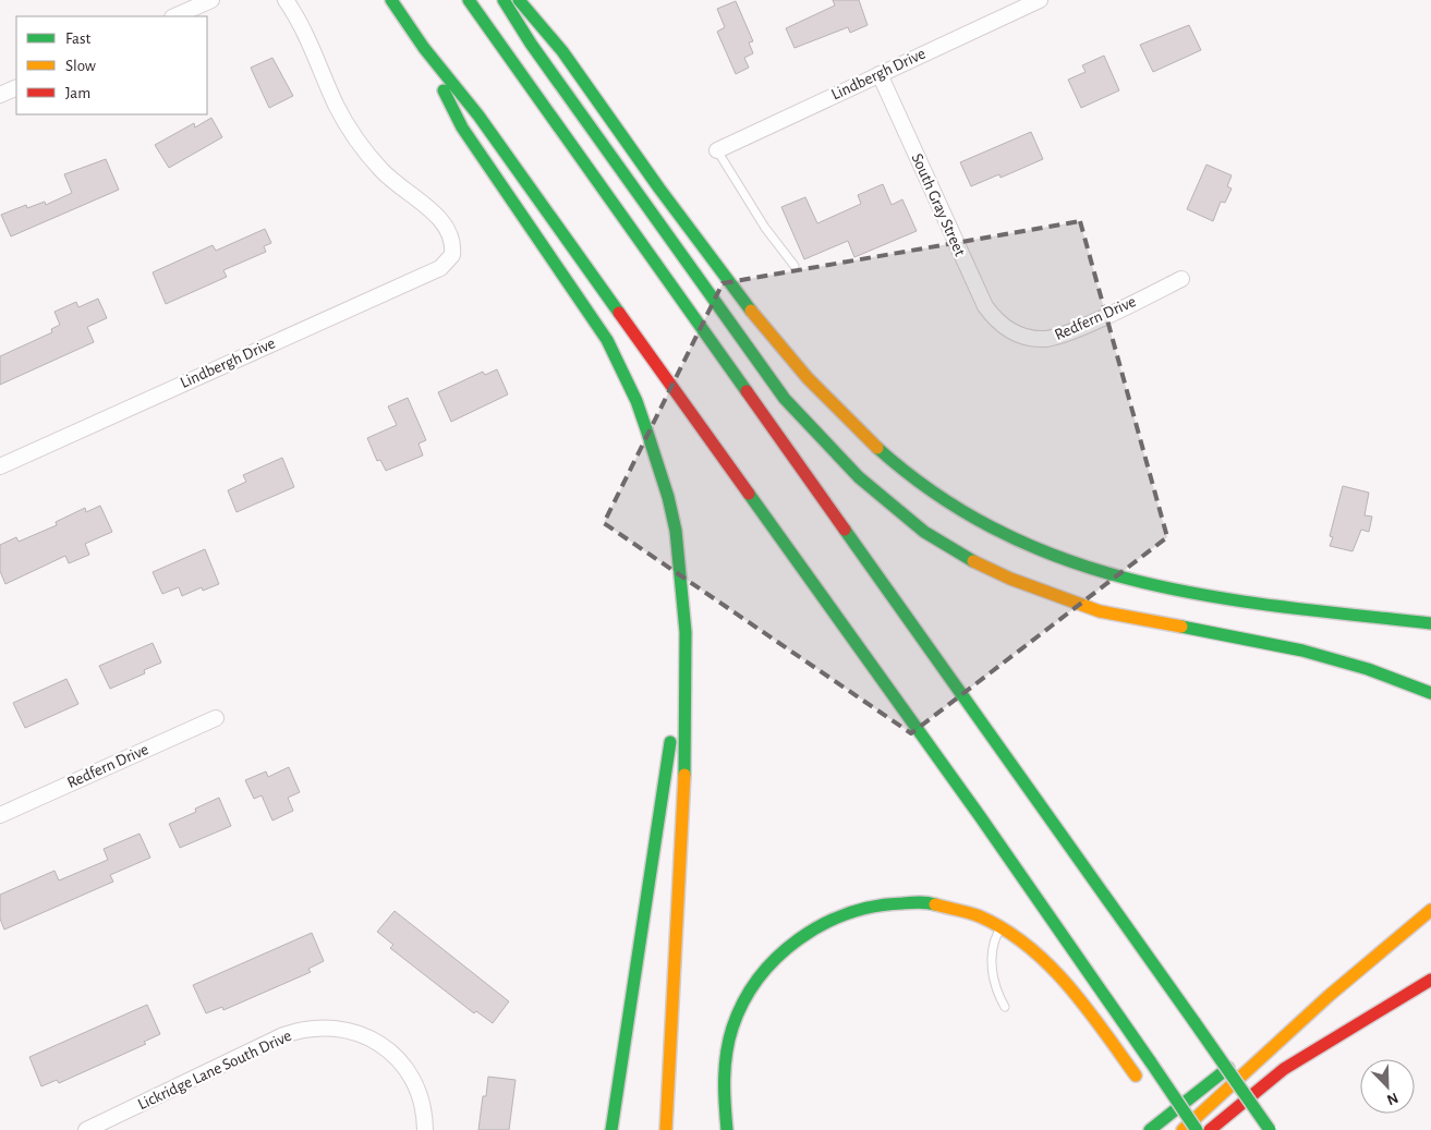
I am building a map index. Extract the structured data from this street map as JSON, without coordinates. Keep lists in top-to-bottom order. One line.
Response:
{"streets":{"street":["Lindbergh Drive","South Gray Street","Redfern Drive","Lickridge Lane South Drive"]},"crossings":[["Lindbergh Drive","South Gray Street"],["South Gray Street","Redfern Drive"]],"legend":["Fast","Slow","Jam"],"north":"bottom right"}
